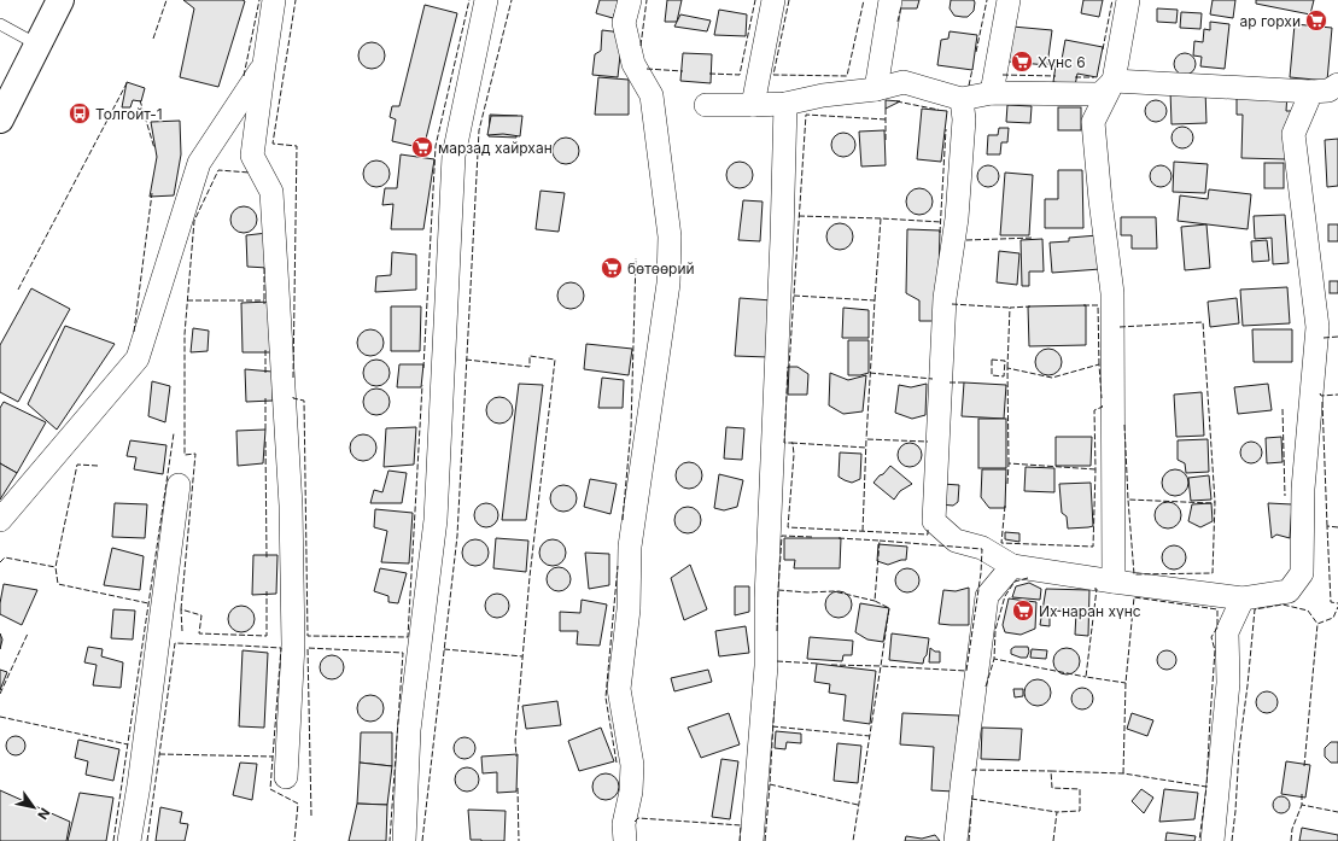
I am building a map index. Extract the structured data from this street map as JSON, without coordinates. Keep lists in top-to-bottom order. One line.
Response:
{"places":{"supermarket":["ар горхи","Хүнс 6","марзад хайрхан","бөтөөрий","Их наран хүнс"],"bus stop":["Толгойт-1"]},"north":"bottom right"}
